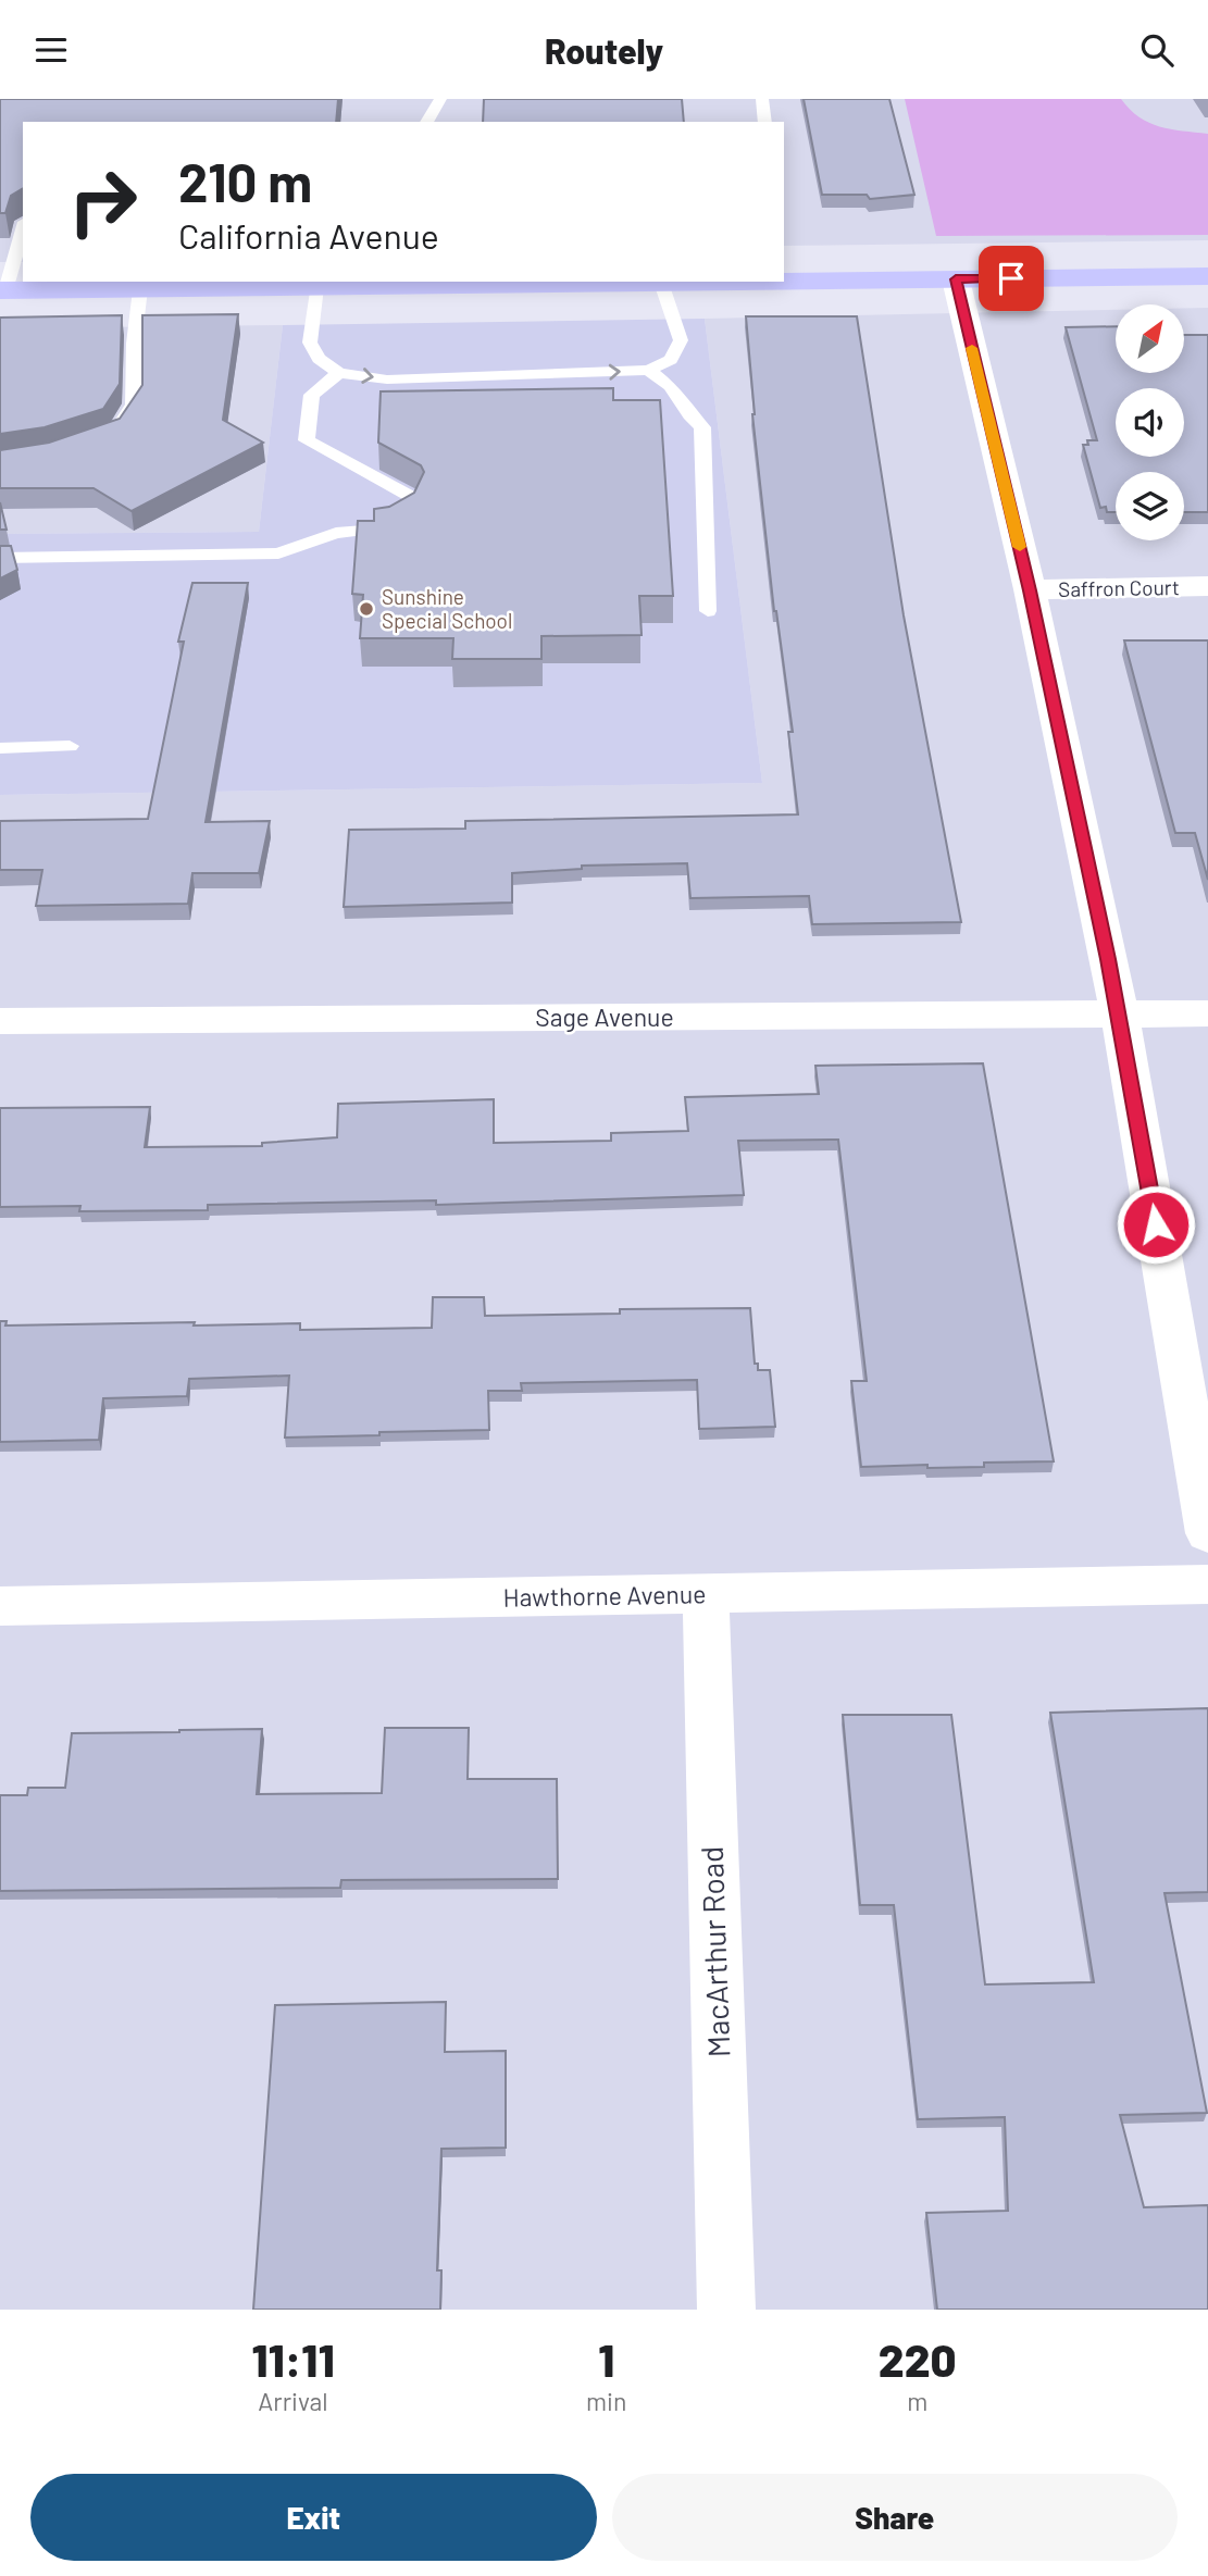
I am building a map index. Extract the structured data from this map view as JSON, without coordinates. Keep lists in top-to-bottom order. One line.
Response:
{"streets":{"street":["Saffron Court","Sage Avenue","Hawthorne Avenue","MacArthur Road"]},"crossings":[["Hawthorne Avenue","MacArthur Road"]],"places":["Sunshine Special School"],"north":"top right","page":{"header":"Routely","turn":["210 m","California Avenue"],"eta":["11:11","Arrival","1","min","220","m"],"buttons":["Exit","Share"]}}
